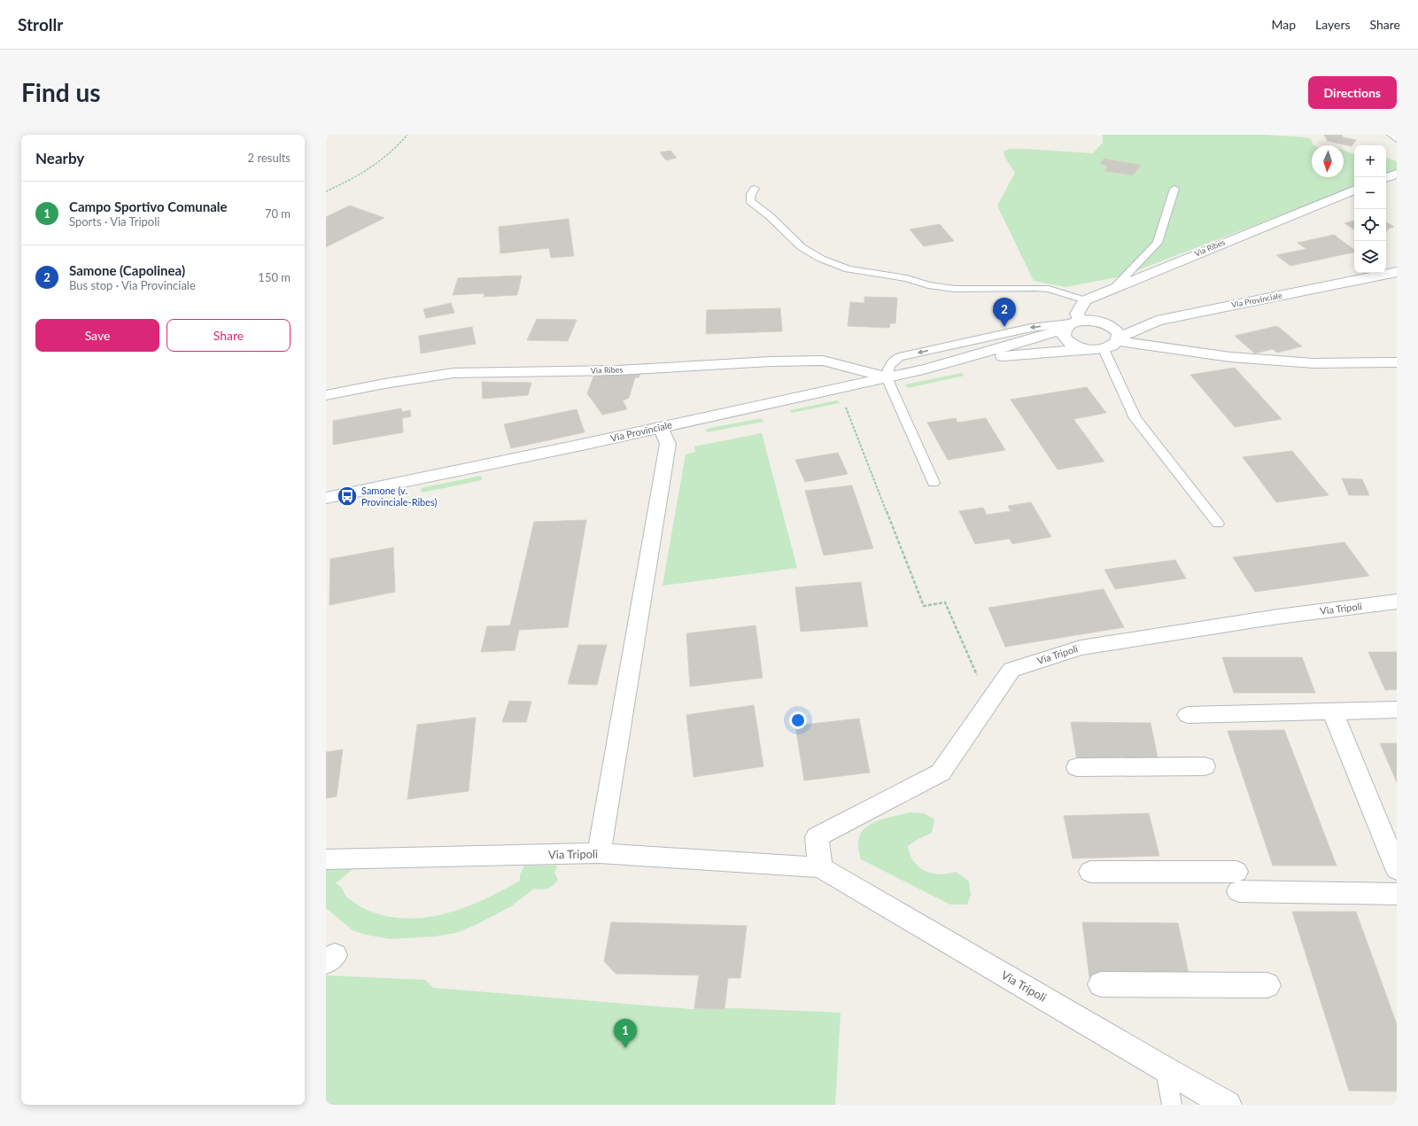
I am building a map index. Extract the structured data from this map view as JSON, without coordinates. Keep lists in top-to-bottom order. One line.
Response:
{"streets":{"street":["Via Ribes","Via Provinciale","Via Tripoli"]},"crossings":[["Via Ribes","Via Provinciale"]],"places":{"bus stop":["Samone (v. Provinciale-Ribes)"]},"north":"bottom","page":{"header":"Strollr","nav":["Map","Layers","Share"],"buttons":["Directions",["Save","Share"]],"title":"Find us","heading":["Nearby","2 results"],"map_buttons":["+","−"],"list":[{"mark":"1","name":"Campo Sportivo Comunale","note":"Sports · Via Tripoli","value":"70 m"},{"mark":"2","name":"Samone (Capolinea)","note":"Bus stop · Via Provinciale","value":"150 m"}],"pins":["2","1"]}}
